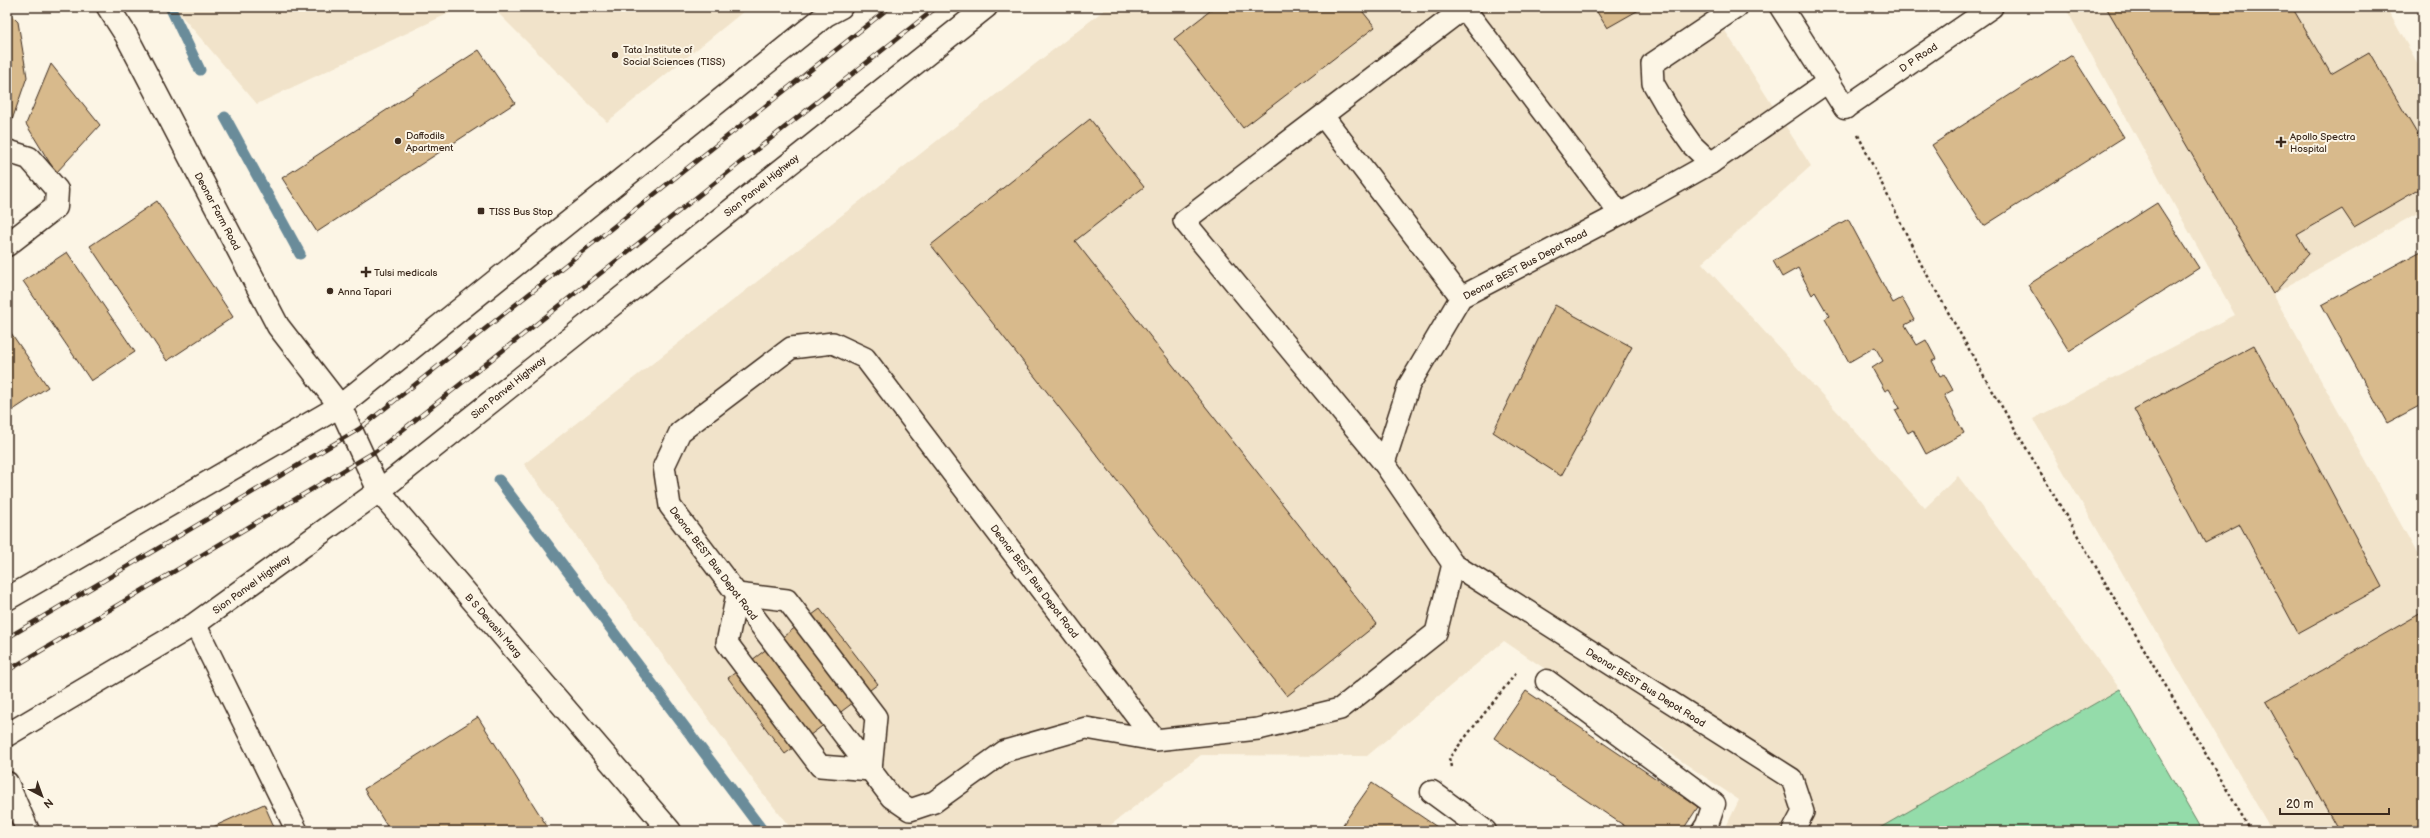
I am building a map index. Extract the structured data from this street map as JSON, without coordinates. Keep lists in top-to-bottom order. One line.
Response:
{"streets":{"main road":["Sion Panvel Highway","Deonar Farm Road","B S Devashi Marg"],"lane":["D P Road","Deonar BEST Bus Depot Road"]},"crossings":[["Sion Panvel Highway","B S Devashi Marg"],["Deonar Farm Road","B S Devashi Marg"]],"places":{"other":["Tata Institute of Social Sciences (TISS)","Daffodils Apartment","Anna Tapari"],"health":["Apollo Spectra Hospital","Tulsi medicals"],"transit":["TISS Bus Stop"]},"scale_bar":"20 m","north":"bottom right"}
